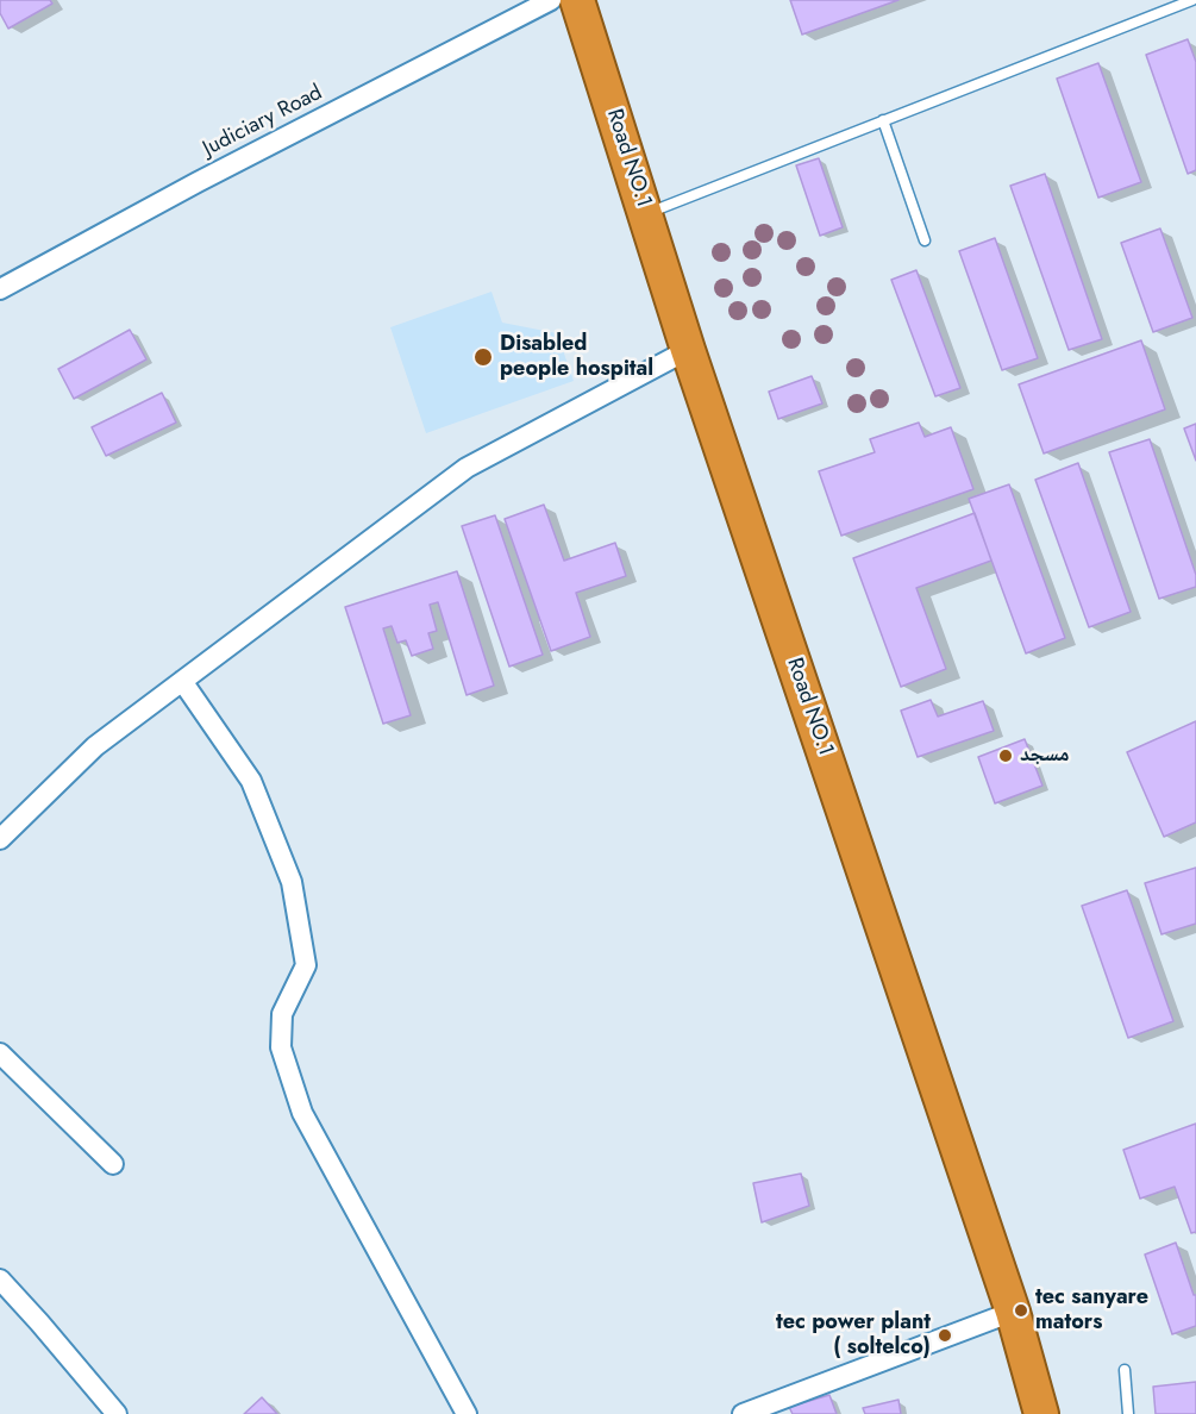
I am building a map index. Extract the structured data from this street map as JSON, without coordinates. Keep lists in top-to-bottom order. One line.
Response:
{"streets":{"highway":["Road NO.1"],"street":["Judiciary Road"]},"places":["Disabled people hospital","مسجد","tec sanyare mators","tec power plant ( soltelco)"]}
